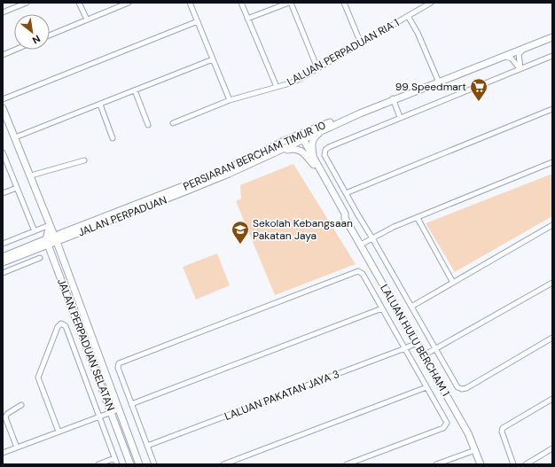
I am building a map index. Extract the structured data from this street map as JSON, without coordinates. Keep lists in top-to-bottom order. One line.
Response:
{"streets":{"street":["LALUAN PERPADUAN RIA 1","PERSIARAN BERCHAM TIMUR 10","JALAN PERPADUAN","LALUAN HULU BERCHAM 1","JALAN PERPADUAN SELATAN","LALUAN PAKATAN JAYA 3"]},"crossings":[["PERSIARAN BERCHAM TIMUR 10","JALAN PERPADUAN"],["PERSIARAN BERCHAM TIMUR 10","LALUAN HULU BERCHAM 1"],["PERSIARAN BERCHAM TIMUR 10","JALAN PERPADUAN SELATAN"],["JALAN PERPADUAN","LALUAN HULU BERCHAM 1"],["JALAN PERPADUAN","JALAN PERPADUAN SELATAN"],["LALUAN HULU BERCHAM 1","LALUAN PAKATAN JAYA 3"]],"places":{"supermarket":["99 Speedmart"],"school or university":["Sekolah Kebangsaan Pakatan Jaya"]},"north":"bottom right"}
